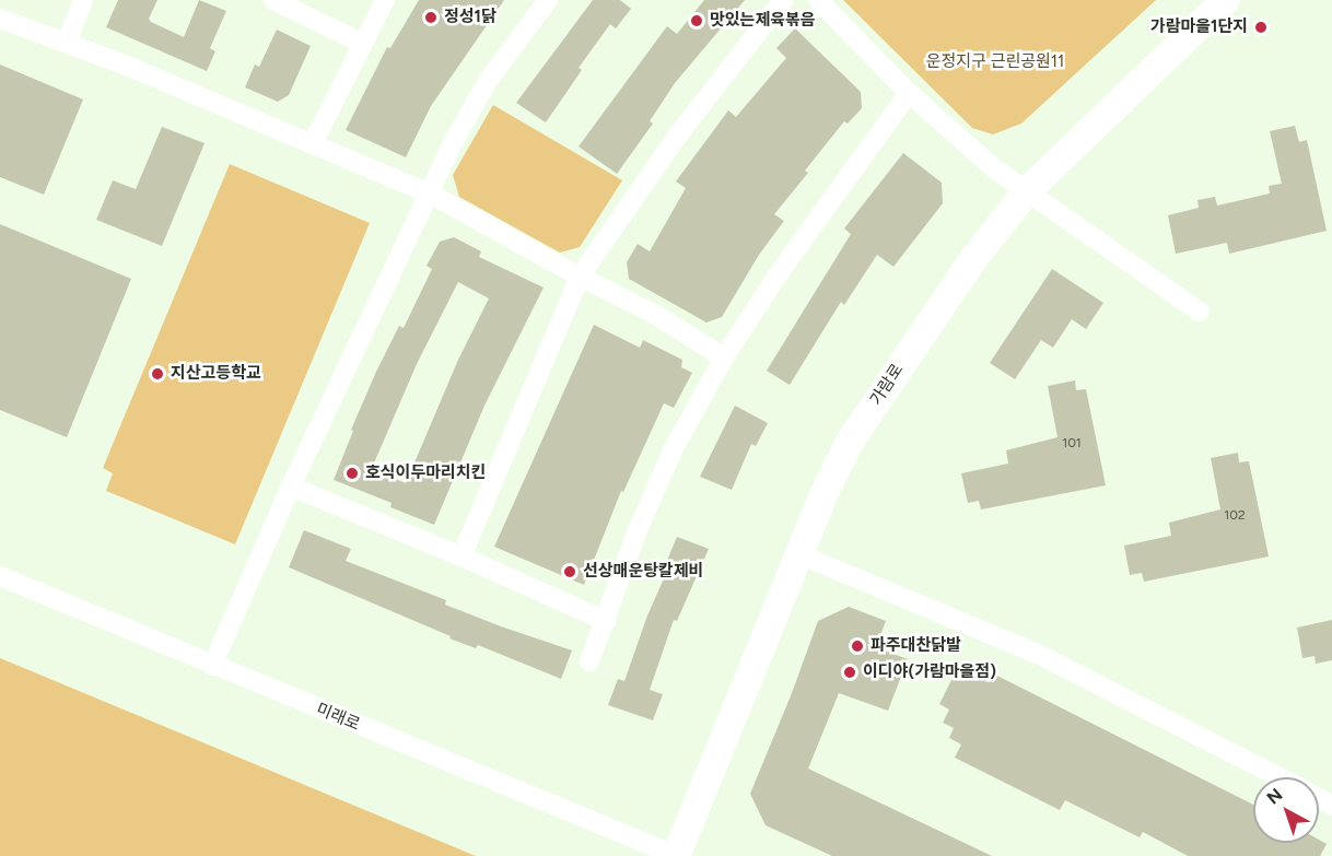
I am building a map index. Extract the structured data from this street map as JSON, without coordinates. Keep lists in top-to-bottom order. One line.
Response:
{"streets":{"street":["가람로","미래로"]},"crossings":[["가람로","미래로"]],"parks":["운정지구 근린공원11"],"places":["정성1닭","맛있는제육볶음","가람마을1단지","지산고등학교","호식이두마리치킨","선상매운탕칼제비","파주대찬닭발","이디야(가람마을점)"],"house_numbers":["101","102"],"north":"top left"}
